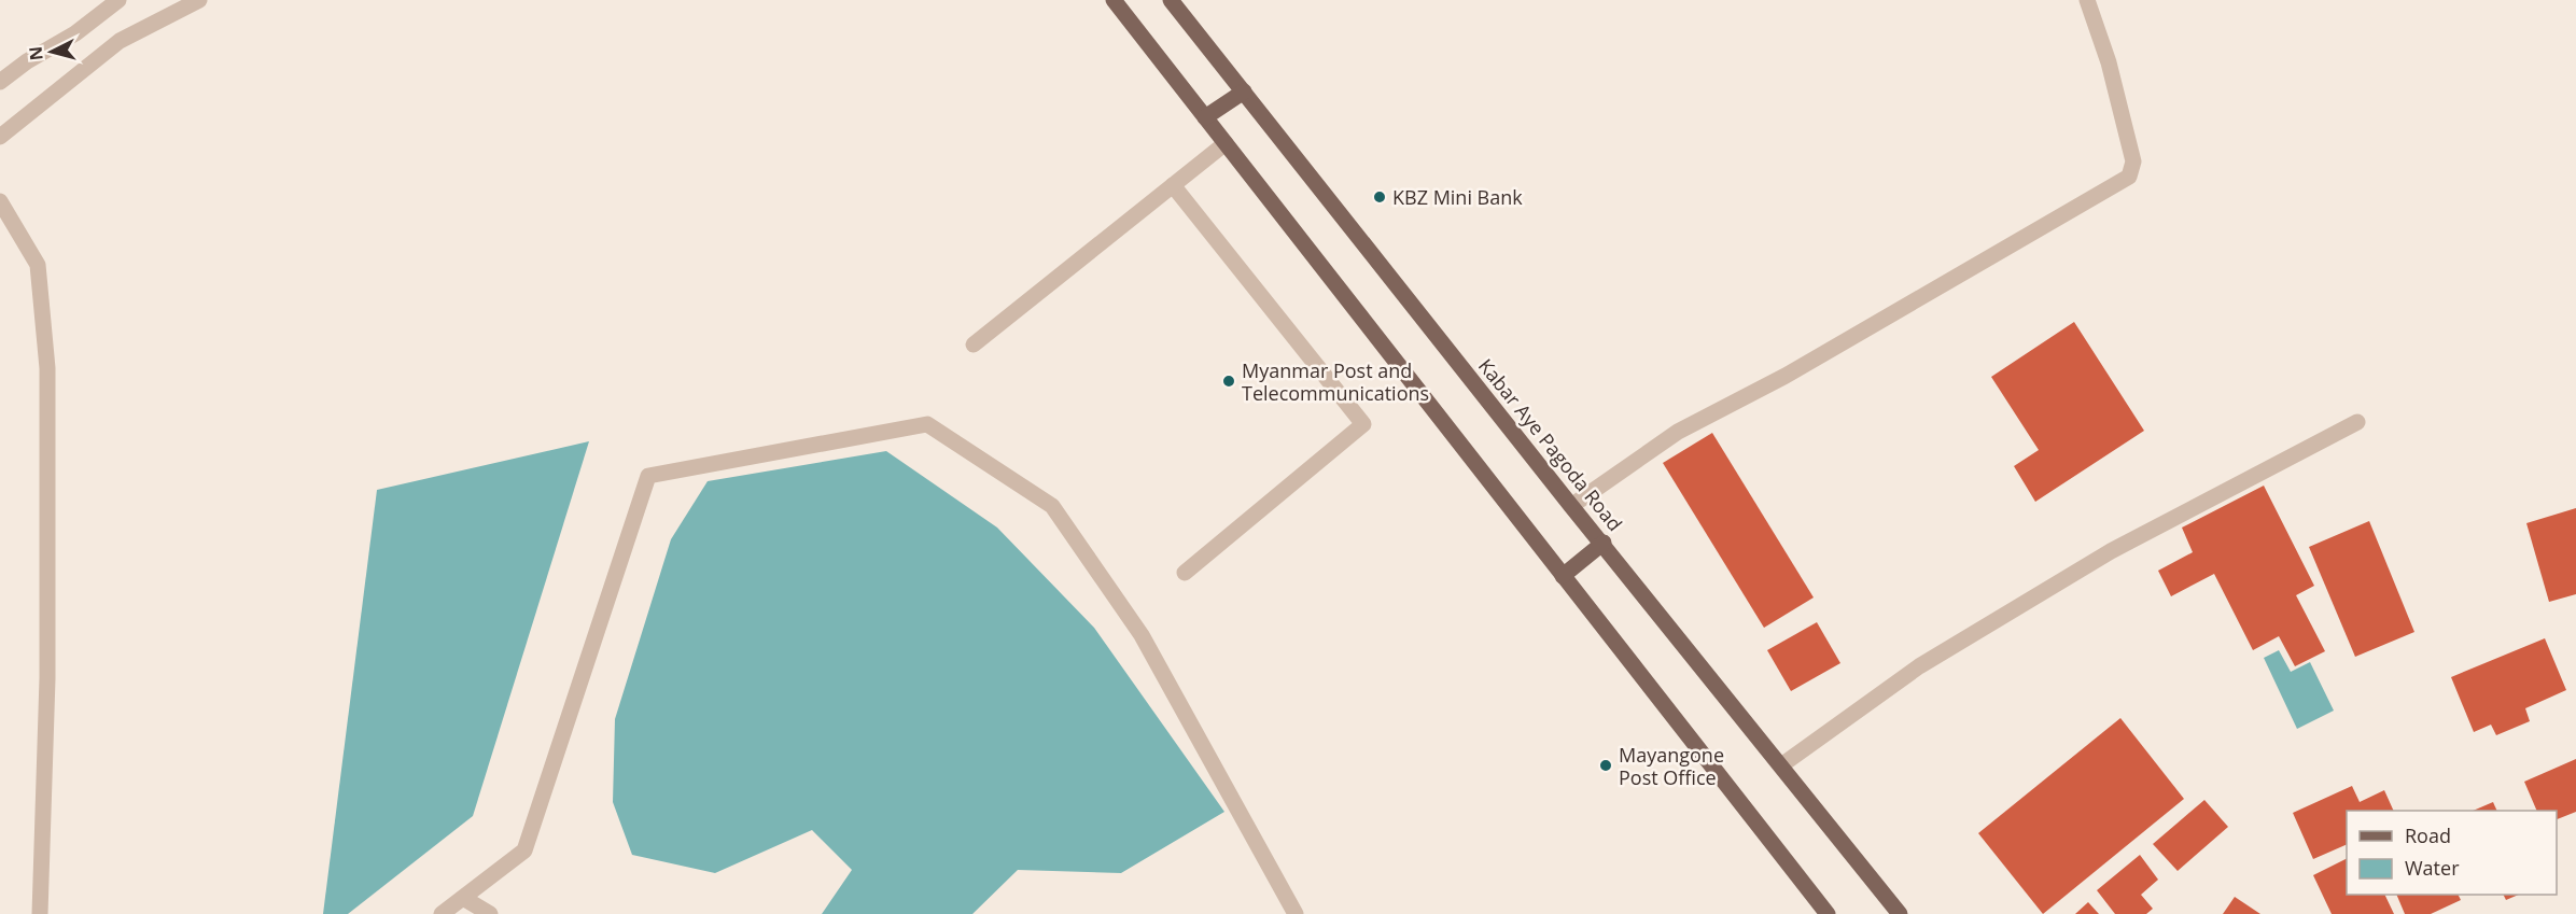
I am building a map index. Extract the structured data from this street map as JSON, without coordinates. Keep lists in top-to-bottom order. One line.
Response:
{"streets":{"main road":["Kabar Aye Pagoda Road"]},"places":["KBZ Mini Bank","Myanmar Post and Telecommunications","Mayangone Post Office"],"legend":["Road","Water"],"north":"left"}
